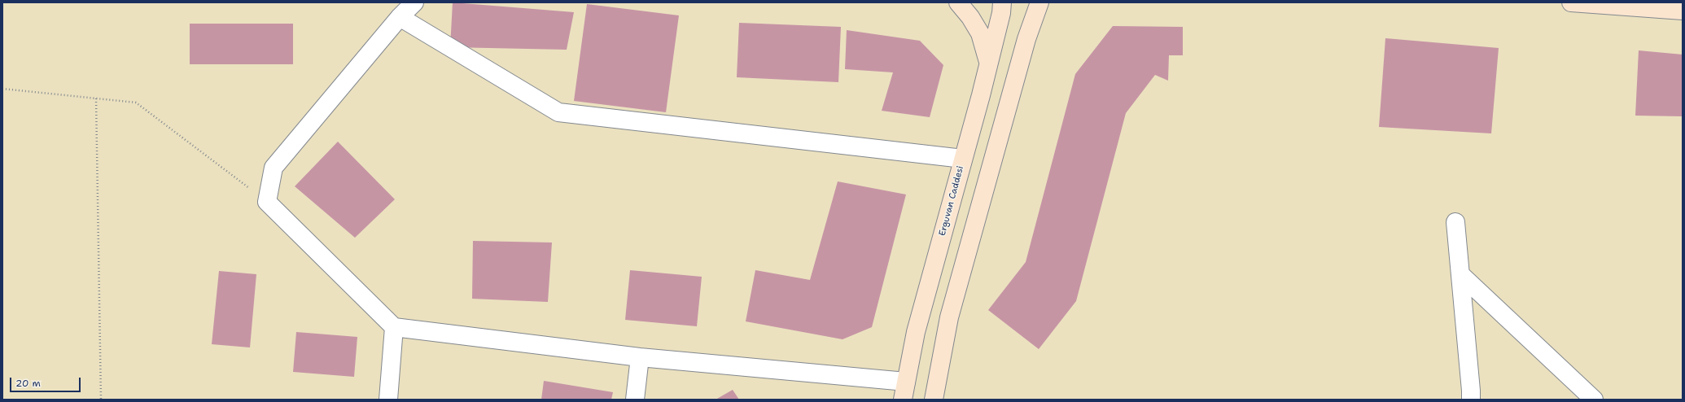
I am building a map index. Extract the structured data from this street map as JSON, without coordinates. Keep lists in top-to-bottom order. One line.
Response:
{"streets":{"street":["Erguvan Caddesi"]},"scale_bar":"20 m"}
